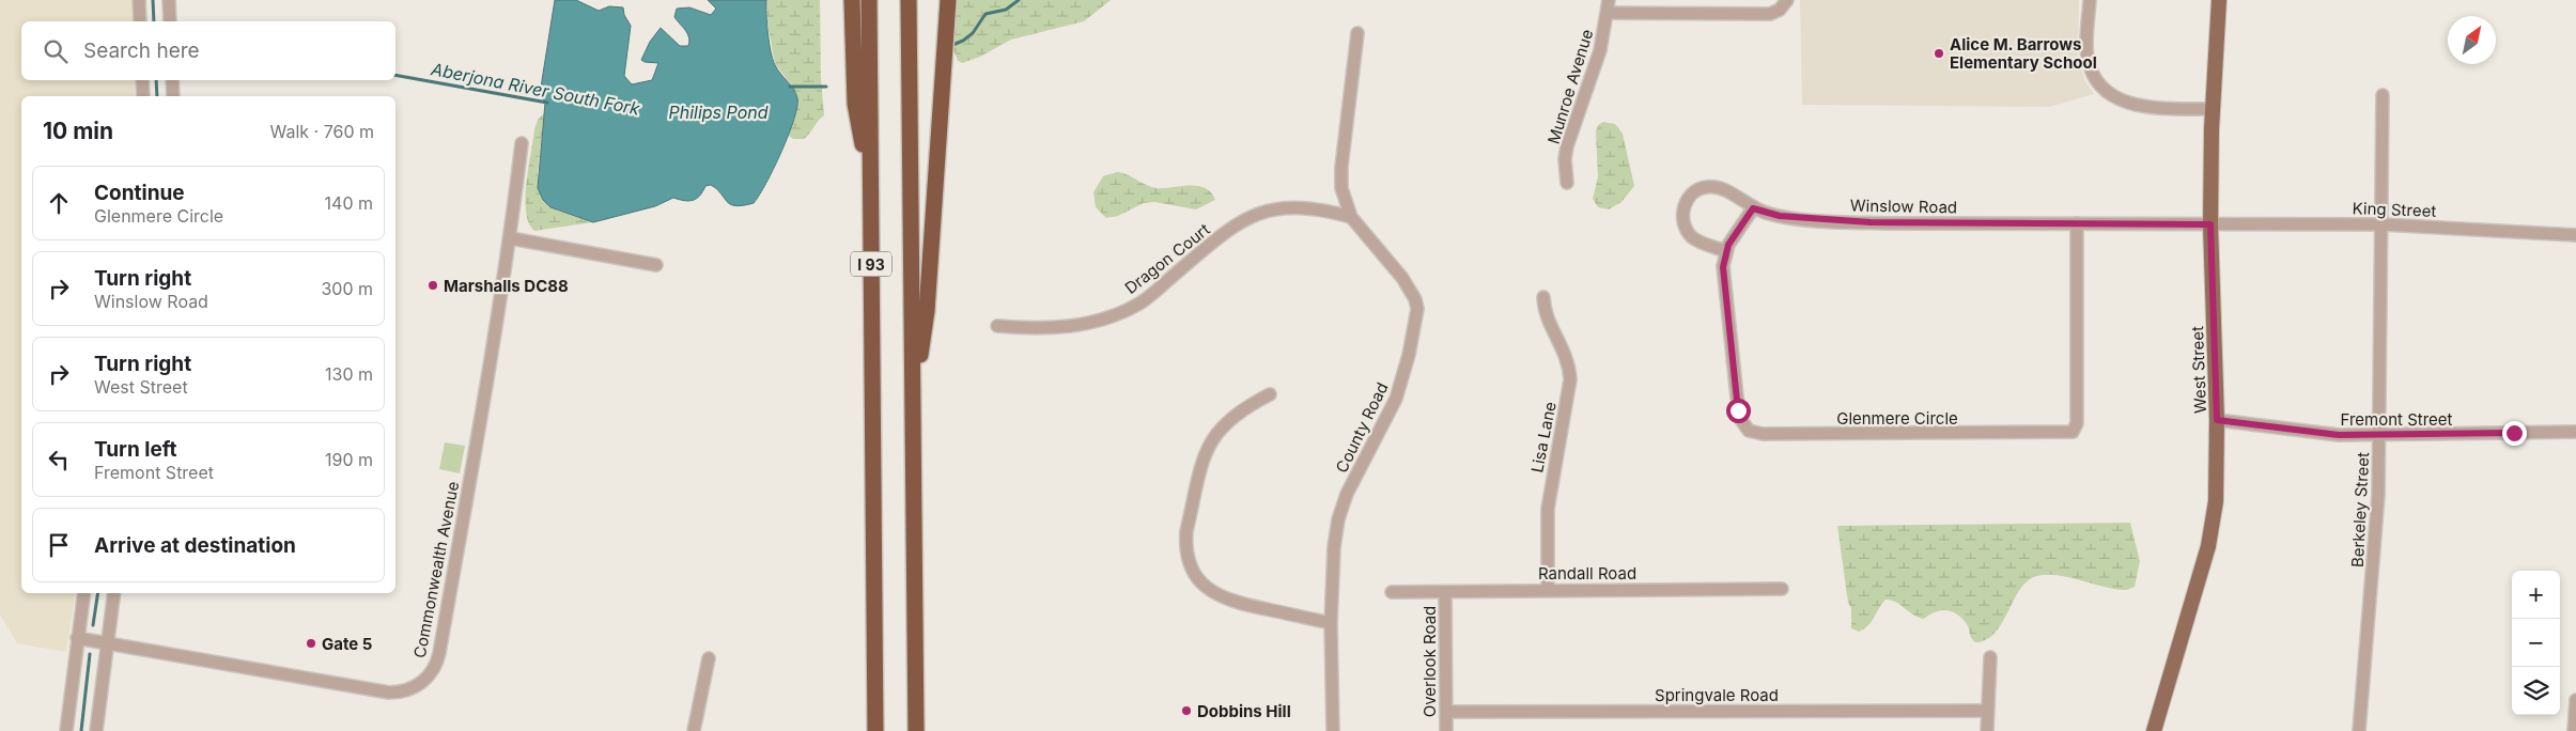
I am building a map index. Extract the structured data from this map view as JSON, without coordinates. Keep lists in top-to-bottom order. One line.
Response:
{"streets":{"highway":["I 93"],"main road":["West Street"],"street":["Munroe Avenue","Winslow Road","King Street","Dragon Court","Glenmere Circle","Fremont Street","County Road","Lisa Lane","Berkeley Street","Commonwealth Avenue","Randall Road","Overlook Road","Springvale Road"]},"crossings":[["Winslow Road","King Street"],["Winslow Road","West Street"],["Winslow Road","Glenmere Circle"],["King Street","West Street"],["King Street","Berkeley Street"],["Dragon Court","County Road"],["West Street","Fremont Street"],["Fremont Street","Berkeley Street"],["Lisa Lane","Randall Road"],["Randall Road","Overlook Road"],["Overlook Road","Springvale Road"]],"water":["Aberjona River South Fork","Philips Pond"],"places":["Alice M. Barrows Elementary School","Marshalls DC88","Gate 5","Dobbins Hill"],"north":"top right","page":{"search":"Search here","heading":["10 min","Walk · 760 m"],"list":[["Continue","Glenmere Circle","140 m"],["Turn right","Winslow Road","300 m"],["Turn right","West Street","130 m"],["Turn left","Fremont Street","190 m"],"Arrive at destination"],"map_buttons":["+","−"]}}
